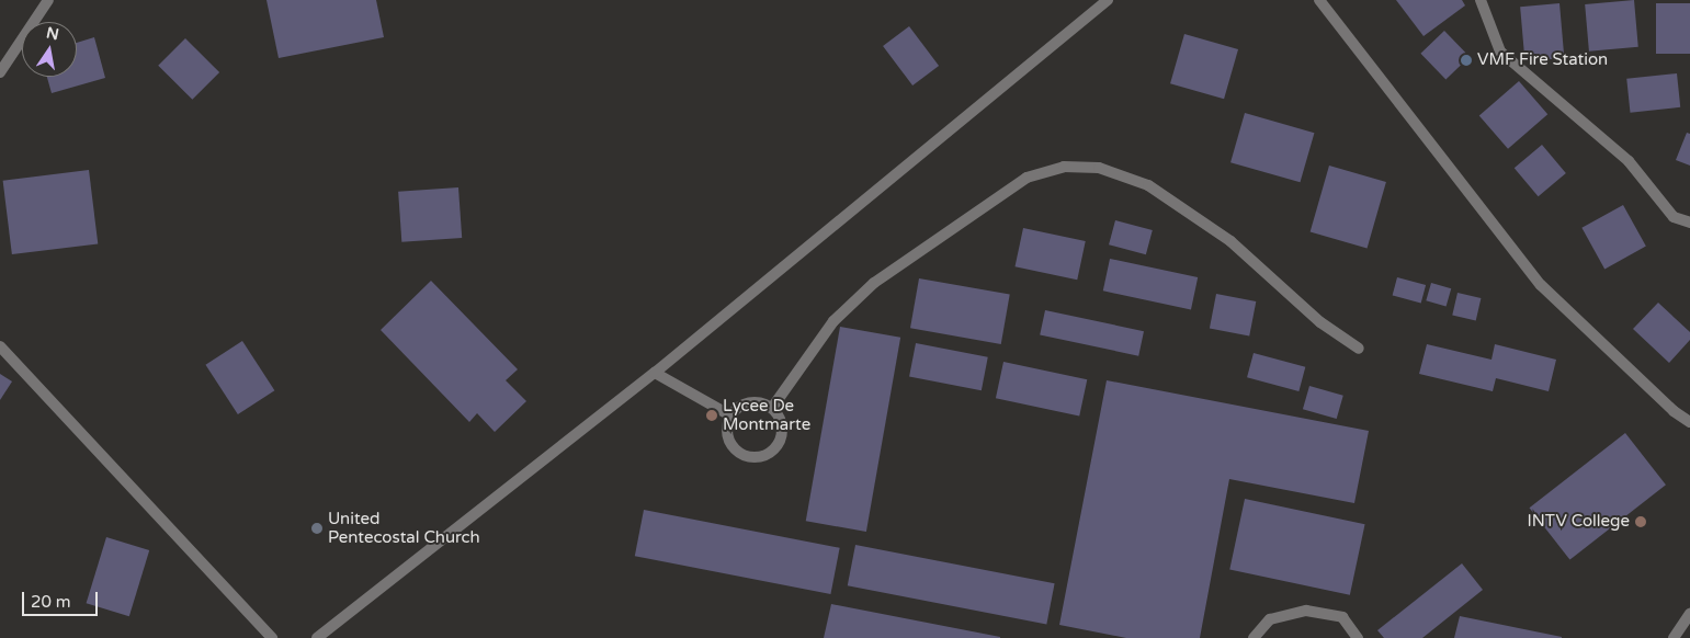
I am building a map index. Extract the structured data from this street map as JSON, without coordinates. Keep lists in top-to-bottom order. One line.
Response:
{"places":["VMF Fire Station","Lycee De Montmarte","INTV College","United Pentecostal Church"],"scale_bar":"20 m","north":"top"}
